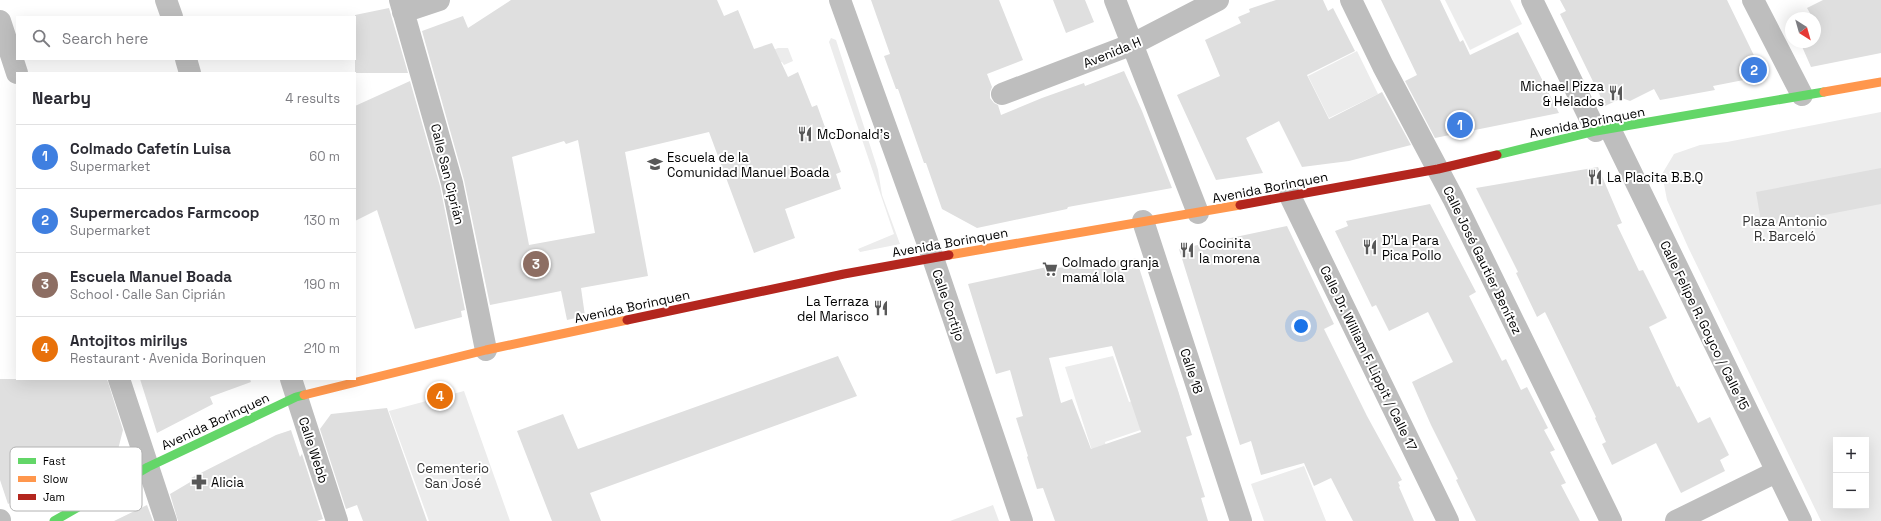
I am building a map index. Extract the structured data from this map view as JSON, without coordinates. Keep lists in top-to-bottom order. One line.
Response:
{"streets":{"street":["Avenida H","Avenida Borinquen","Calle San Ciprián","Calle José Gautier Benítez","Calle Cortijo","Calle Felipe R. Goyco / Calle 15","Calle Dr. William F. Lippit / Calle 17","Calle 18","Calle Webb"]},"crossings":[["Avenida Borinquen","Calle San Ciprián"],["Avenida Borinquen","Calle José Gautier Benítez"],["Avenida Borinquen","Calle Cortijo"],["Avenida Borinquen","Calle Felipe R. Goyco / Calle 15"],["Avenida Borinquen","Calle Dr. William F. Lippit / Calle 17"],["Avenida Borinquen","Calle 18"],["Avenida Borinquen","Calle Webb"]],"parks":["Plaza Antonio R. Barceló","Cementerio San José"],"places":{"restaurant":["Michael Pizza & Helados","McDonald's","La Placita B.B.Q","D'La Para Pica Pollo","Cocinita la morena","La Terraza del Marisco"],"school or university":["Escuela de la Comunidad Manuel Boada"],"supermarket":["Colmado granja mamá lola"],"pharmacy":["Alicia"]},"legend":["Fast","Slow","Jam"],"north":"bottom right","page":{"search":"Search here","pins":["2","1","3","4"],"heading":["Nearby","4 results"],"list":[{"mark":"1","name":"Colmado Cafetín Luisa","note":"Supermarket","value":"60 m"},{"mark":"2","name":"Supermercados Farmcoop","note":"Supermarket","value":"130 m"},{"mark":"3","name":"Escuela Manuel Boada","note":"School · Calle San Ciprián","value":"190 m"},{"mark":"4","name":"Antojitos mirilys","note":"Restaurant · Avenida Borinquen","value":"210 m"}],"map_buttons":["+","−"]}}
